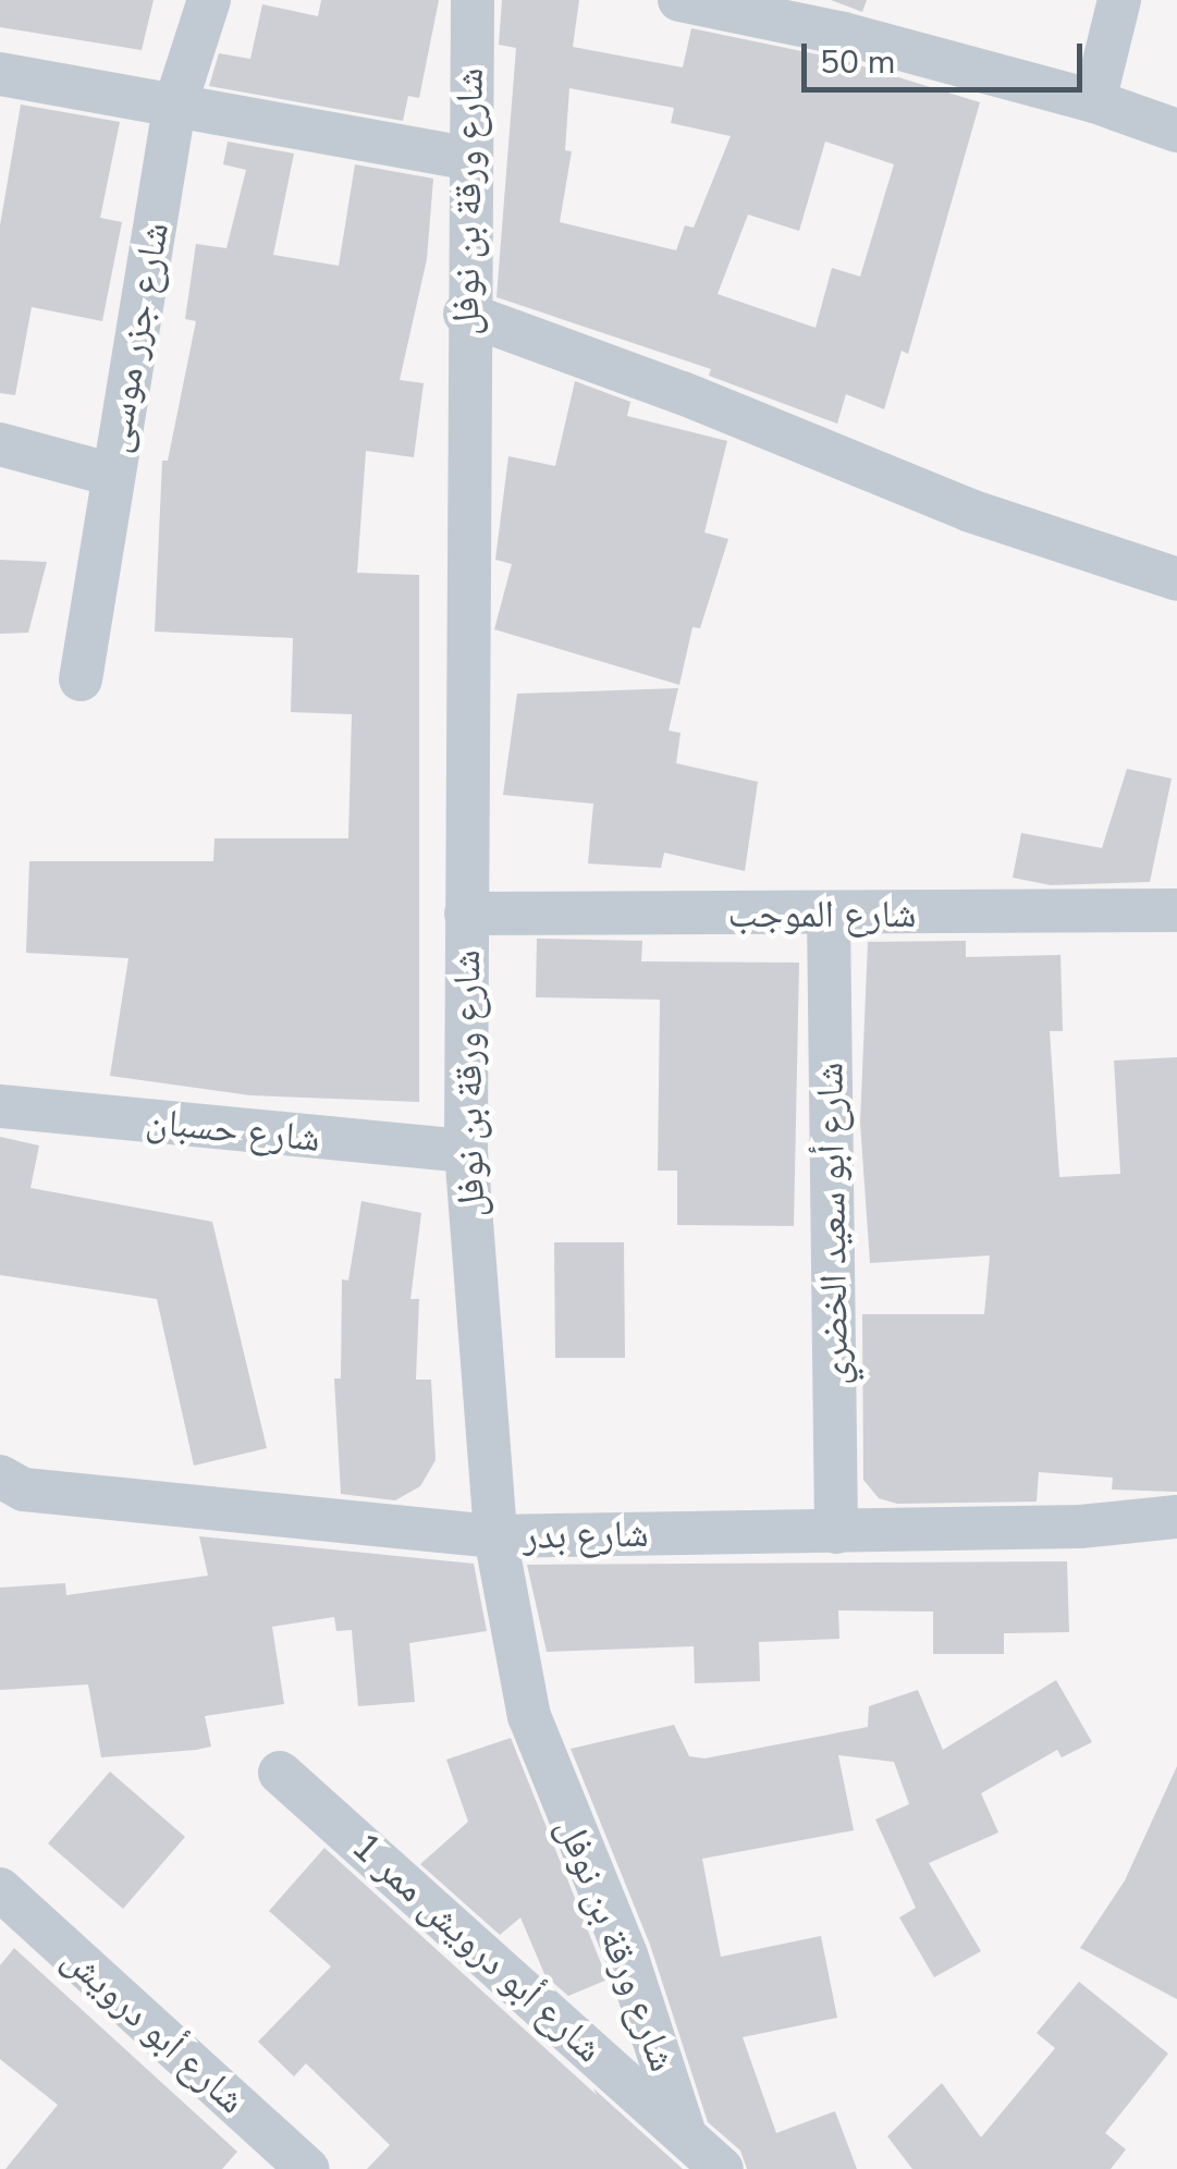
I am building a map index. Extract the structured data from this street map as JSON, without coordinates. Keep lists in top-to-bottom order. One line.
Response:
{"streets":{"street":["شارع ورقة بن نوفل","شارع جزر موسى","شارع الموجب","شارع حسبان","شارع أبو سعيد الخضري","شارع بدر","شارع أبو درويش ممر 1","شارع أبو درويش"]},"crossings":[["شارع ورقة بن نوفل","شارع الموجب"],["شارع ورقة بن نوفل","شارع حسبان"],["شارع ورقة بن نوفل","شارع بدر"],["شارع ورقة بن نوفل","شارع أبو درويش ممر 1"],["شارع الموجب","شارع أبو سعيد الخضري"],["شارع أبو سعيد الخضري","شارع بدر"]],"scale_bar":"50 m"}
